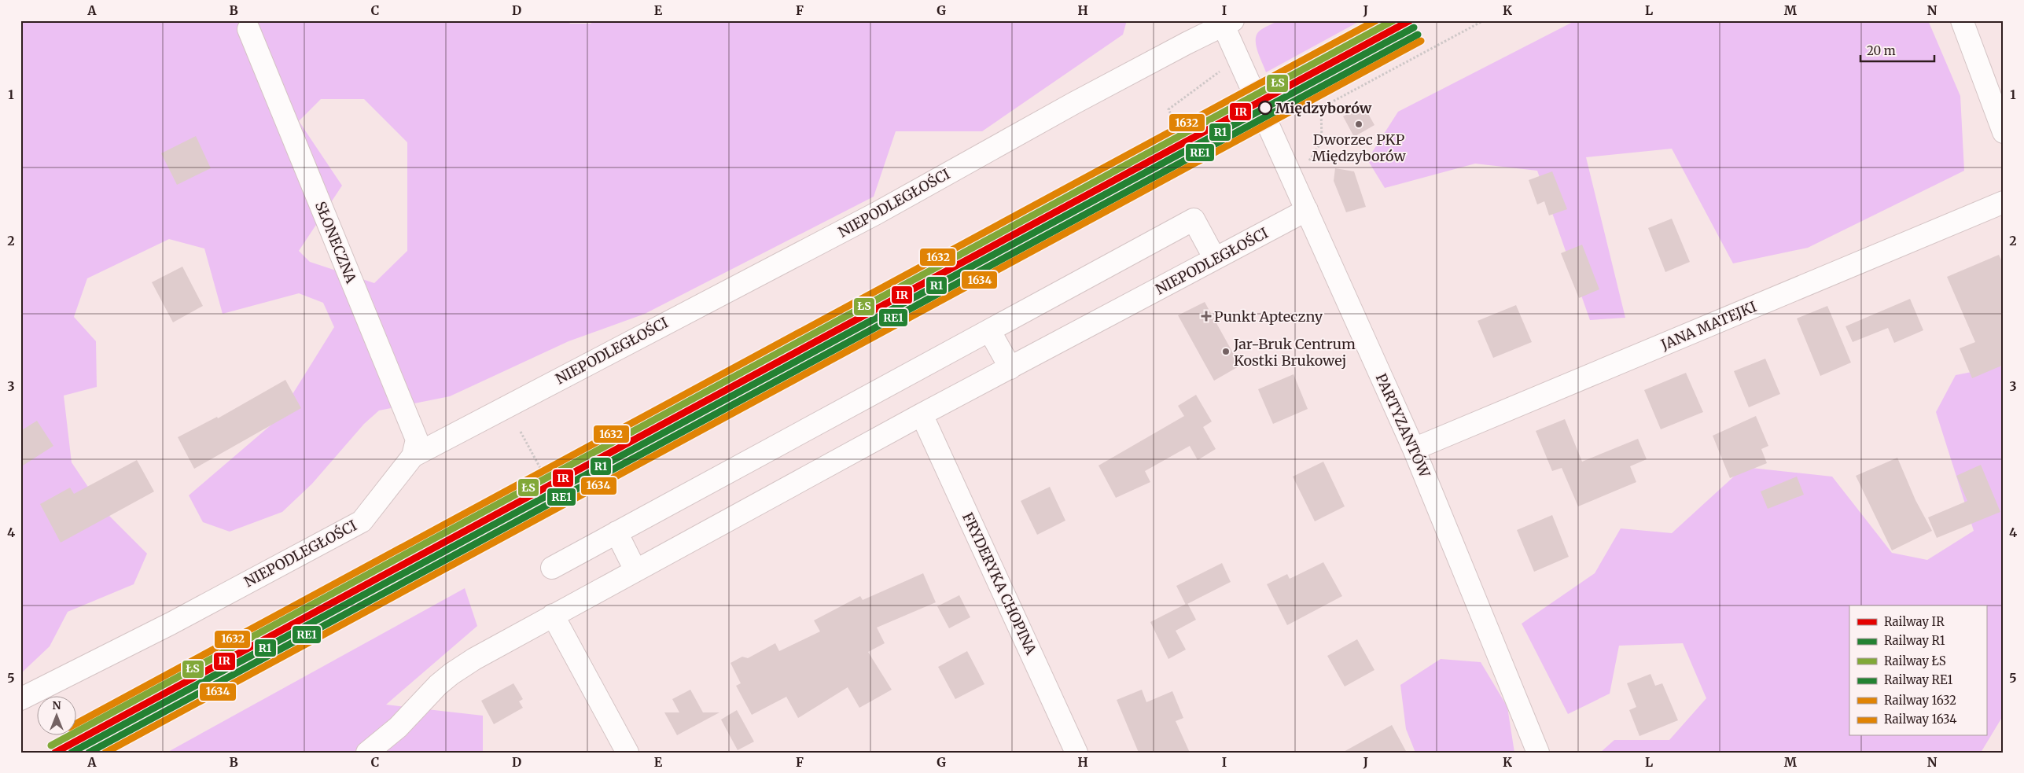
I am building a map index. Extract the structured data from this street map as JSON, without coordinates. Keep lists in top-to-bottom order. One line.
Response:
{"streets":{"street":["NIEPODLEGŁOŚCI","SŁONECZNA","JANA MATEJKI","PARTYZANTÓW","FRYDERYKA CHOPINA"]},"crossings":[["NIEPODLEGŁOŚCI","SŁONECZNA"],["NIEPODLEGŁOŚCI","PARTYZANTÓW"],["NIEPODLEGŁOŚCI","FRYDERYKA CHOPINA"],["JANA MATEJKI","PARTYZANTÓW"]],"places":{"other":["Międzyborów","Dworzec PKP Międzyborów","Jar-Bruk Centrum Kostki Brukowej"],"health":["Punkt Apteczny"]},"lines":["rail line IR","rail line ŁS","rail line 1632","rail line R1","rail line RE1","rail line 1634"],"legend":["Railway IR","Railway R1","Railway ŁS","Railway RE1","Railway 1632","Railway 1634"],"scale_bar":"20 m","north":"top","grid":{"columns":["A","B","C","D","E","F","G","H","I","J","K","L","M","N"],"rows":["1","2","3","4","5"]}}
